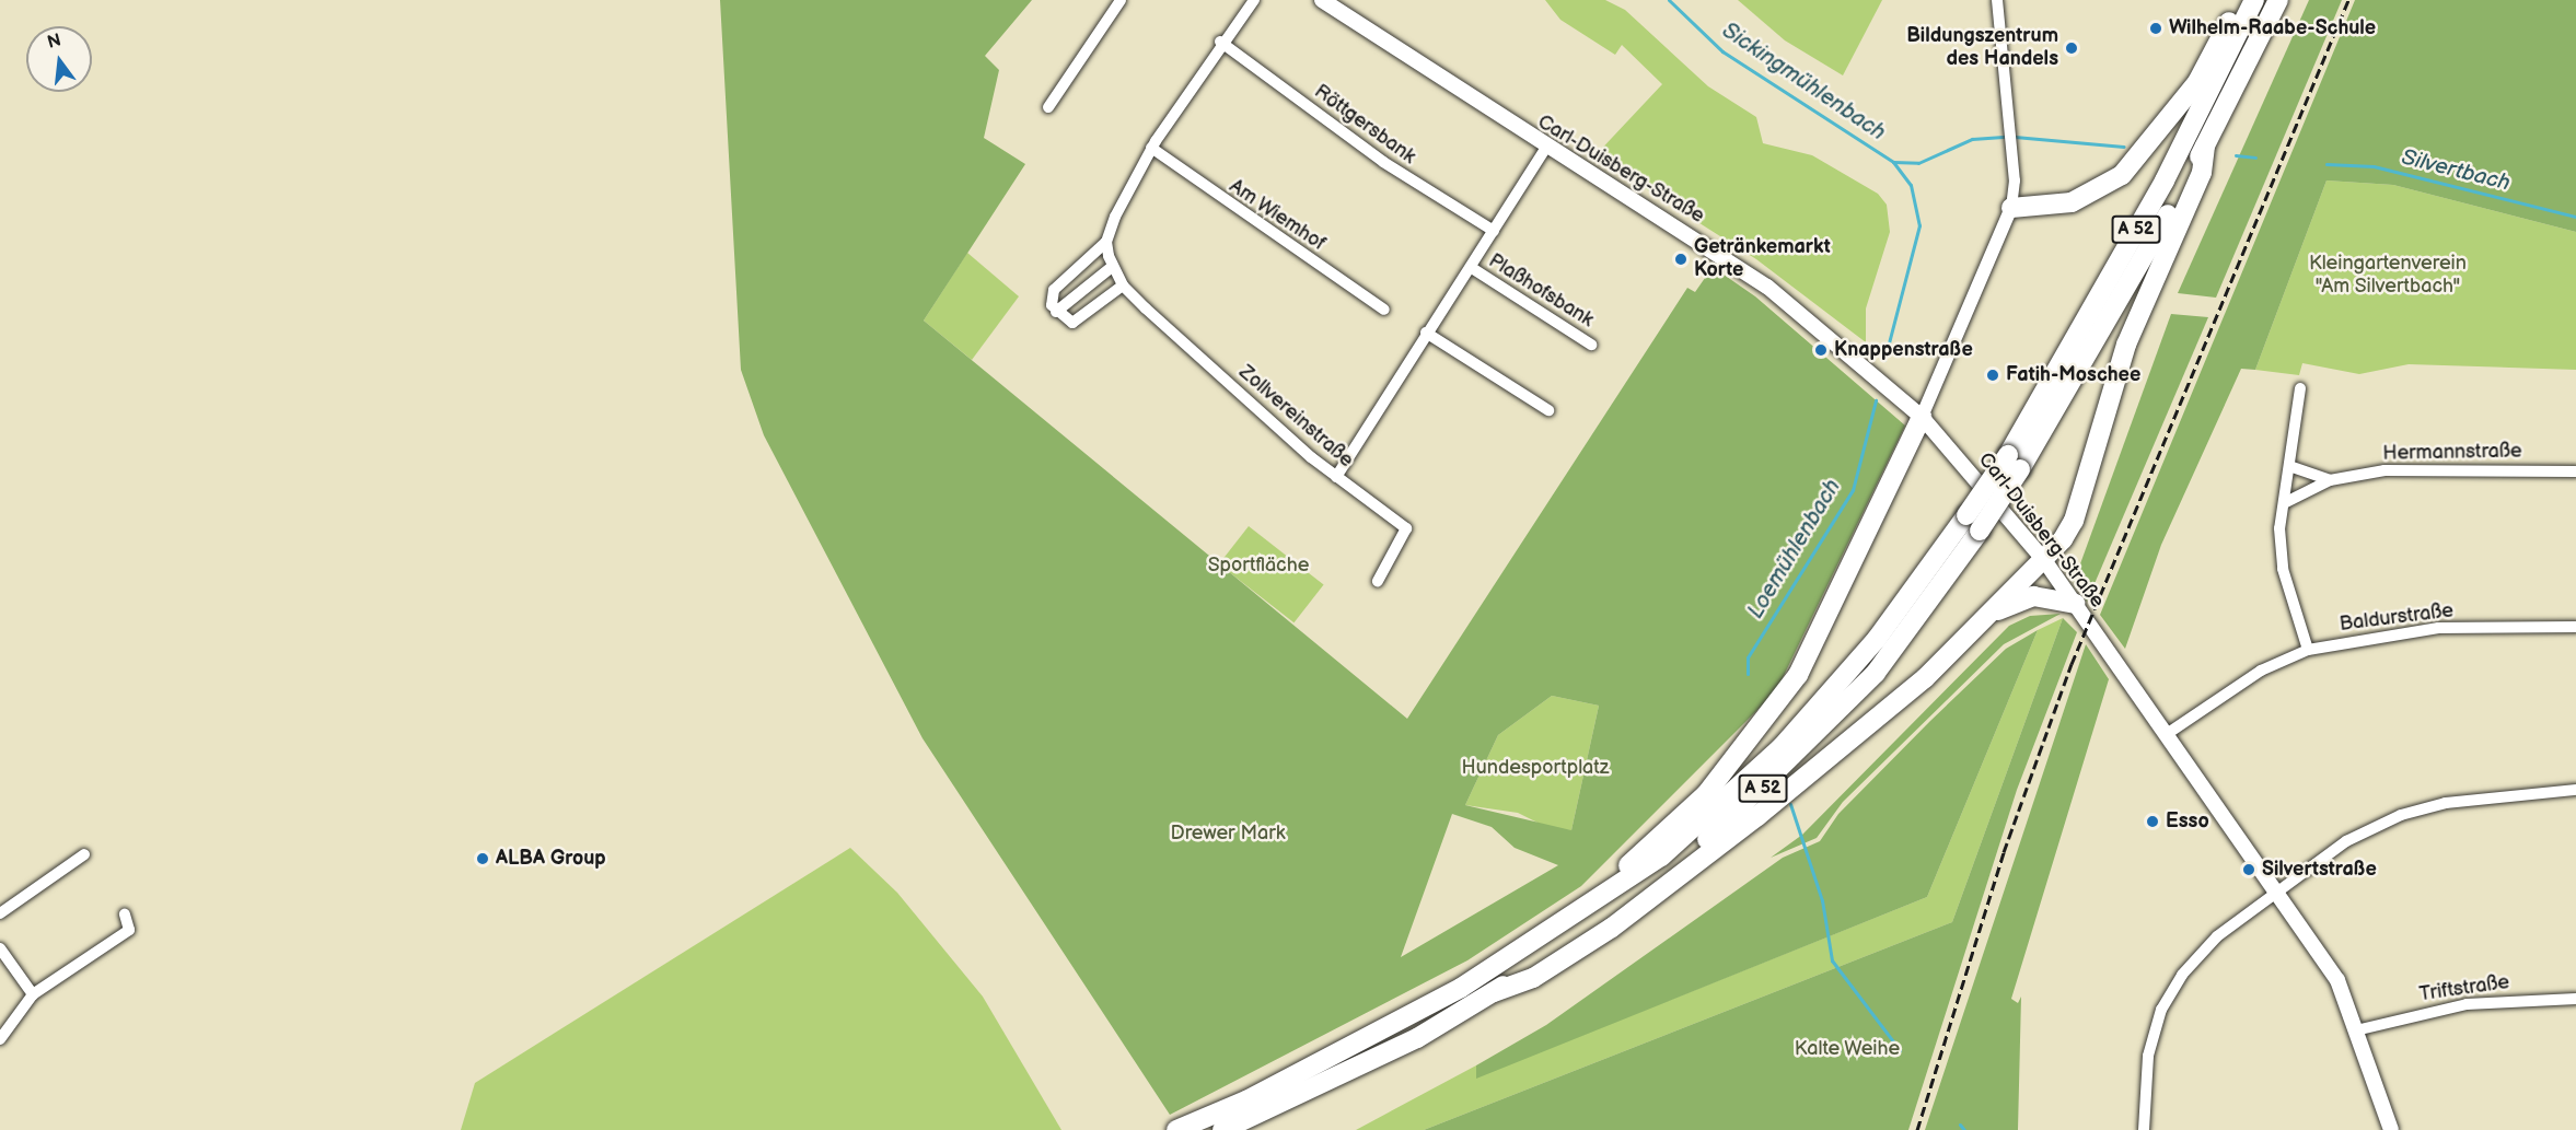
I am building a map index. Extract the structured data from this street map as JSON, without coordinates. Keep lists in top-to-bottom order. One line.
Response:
{"streets":{"highway":["A 52"],"main road":["Carl-Duisberg-Straße"],"street":["Röttgersbank","Am Wiemhof","Plaßhofsbank","Zollvereinstraße","Hermannstraße","Baldurstraße","Triftstraße"]},"crossings":[["Carl-Duisberg-Straße","Baldurstraße"],["Carl-Duisberg-Straße","Triftstraße"]],"water":["Sickingmühlenbach","Silvertbach","Loemühlenbach"],"parks":["Kleingartenverein \"Am Silvertbach\"","Sportfläche","Hundesportplatz","Drewer Mark","Kalte Weihe"],"places":["Wilhelm-Raabe-Schule","Bildungszentrum des Handels","Getränkemarkt Korte","Knappenstraße","Fatih-Moschee","Esso","ALBA Group","Silvertstraße"],"north":"top"}
